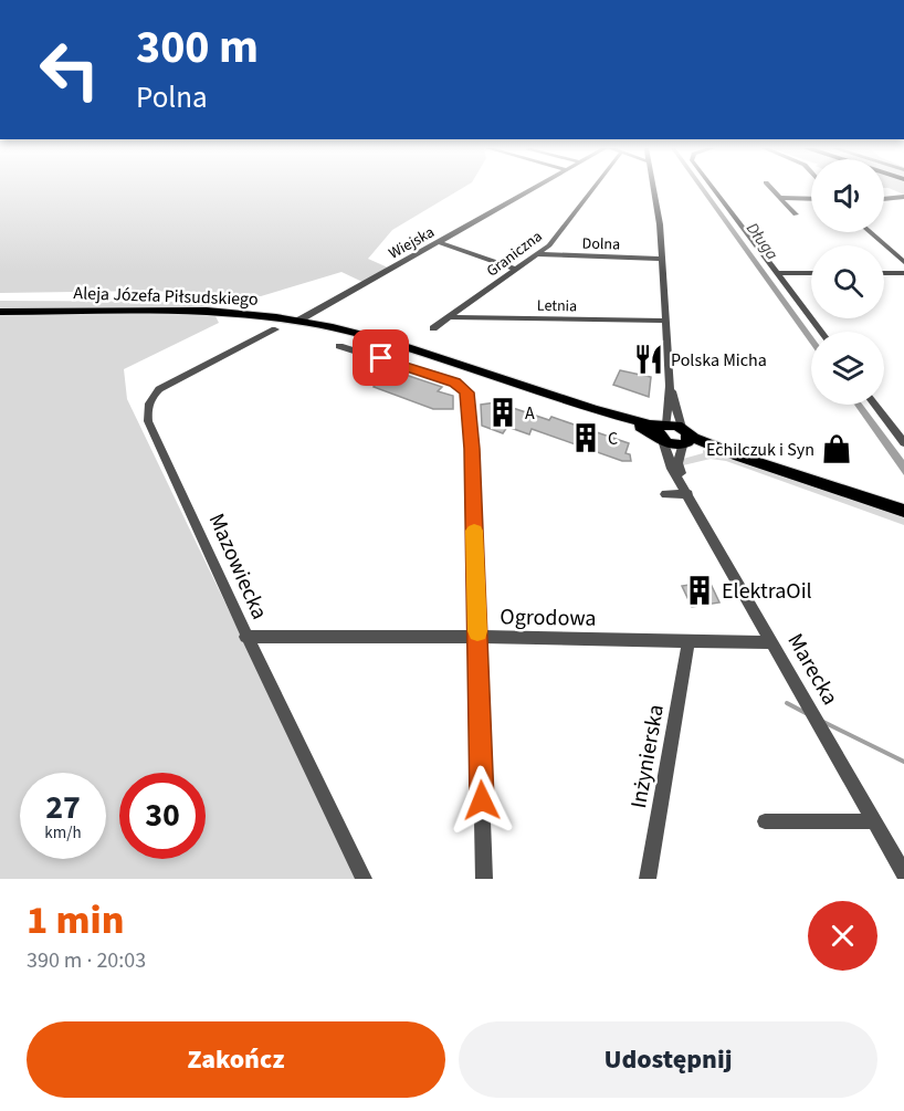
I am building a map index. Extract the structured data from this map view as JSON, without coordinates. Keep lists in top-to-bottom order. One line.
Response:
{"streets":{"main road":["Aleja Józefa Piłsudskiego"],"street":["Wiejska","Dolna","Graniczna","Letnia","Mazowiecka","Ogrodowa","Marecka","Inżynierska"]},"crossings":[["Wiejska","Aleja Józefa Piłsudskiego"],["Dolna","Graniczna"],["Dolna","Marecka"],["Graniczna","Letnia"],["Aleja Józefa Piłsudskiego","Marecka"],["Letnia","Marecka"],["Mazowiecka","Ogrodowa"],["Ogrodowa","Marecka"],["Ogrodowa","Inżynierska"]],"water":["Długa"],"places":{"restaurant":["Polska Micha"],"building":["A","C","ElektraOil"],"shop":["Echilczuk i Syn"]},"page":{"turn":["300 m","Polna"],"speed":"27 km/h","limit":"30","heading":["1 min","390 m · 20:03"],"buttons":["Zakończ","Udostępnij"]}}
